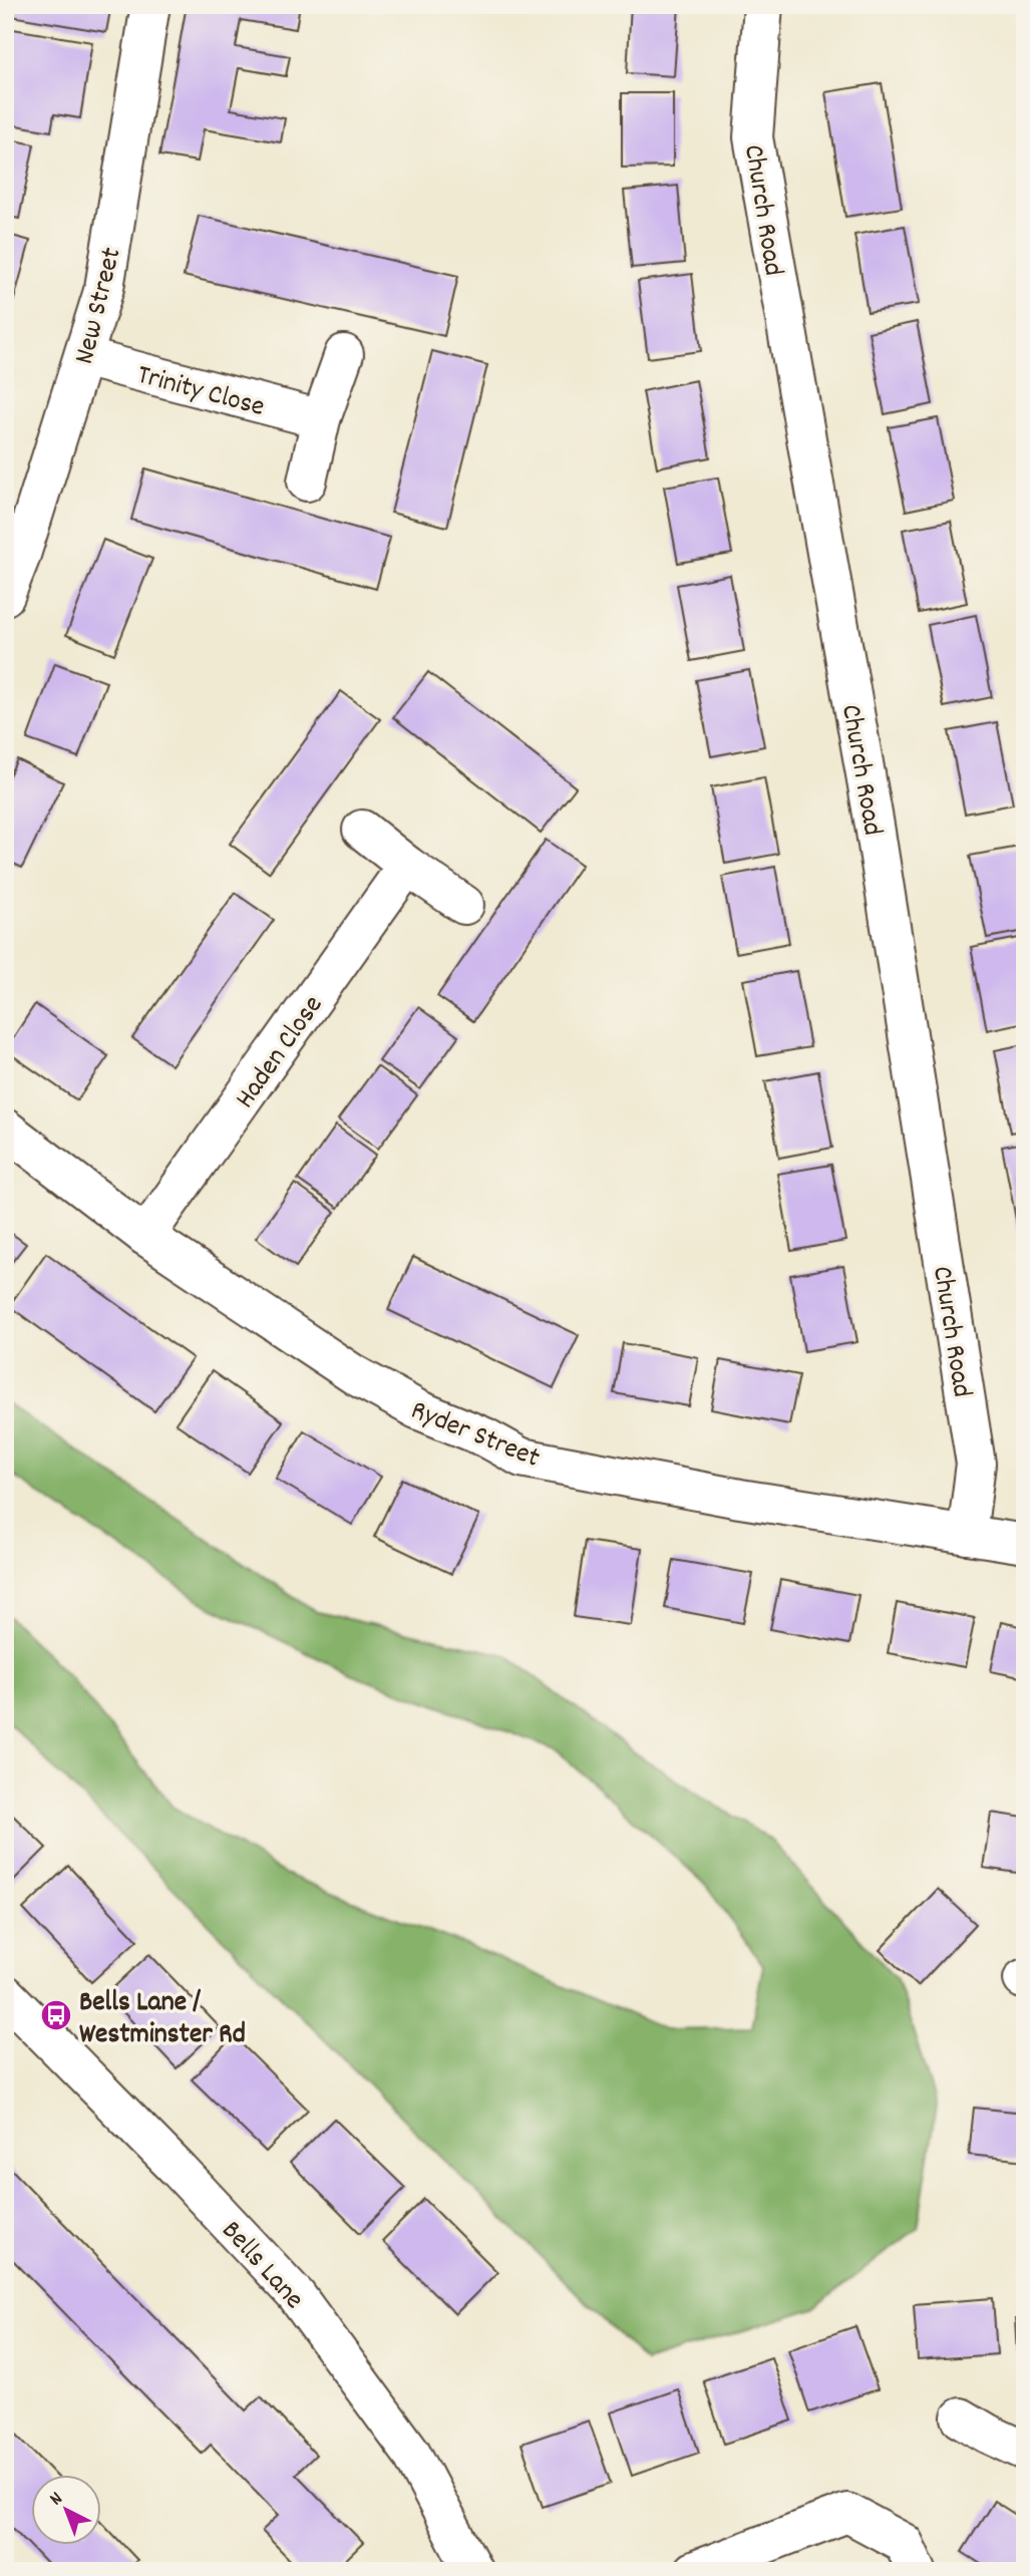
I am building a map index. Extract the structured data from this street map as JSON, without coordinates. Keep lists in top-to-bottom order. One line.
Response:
{"streets":{"street":["Church Road","New Street","Trinity Close","Haden Close","Ryder Street","Bells Lane"]},"crossings":[["Church Road","Ryder Street"],["New Street","Trinity Close"],["Haden Close","Ryder Street"]],"places":{"bus stop":["Bells Lane / Westminster Rd"]},"north":"top left"}
